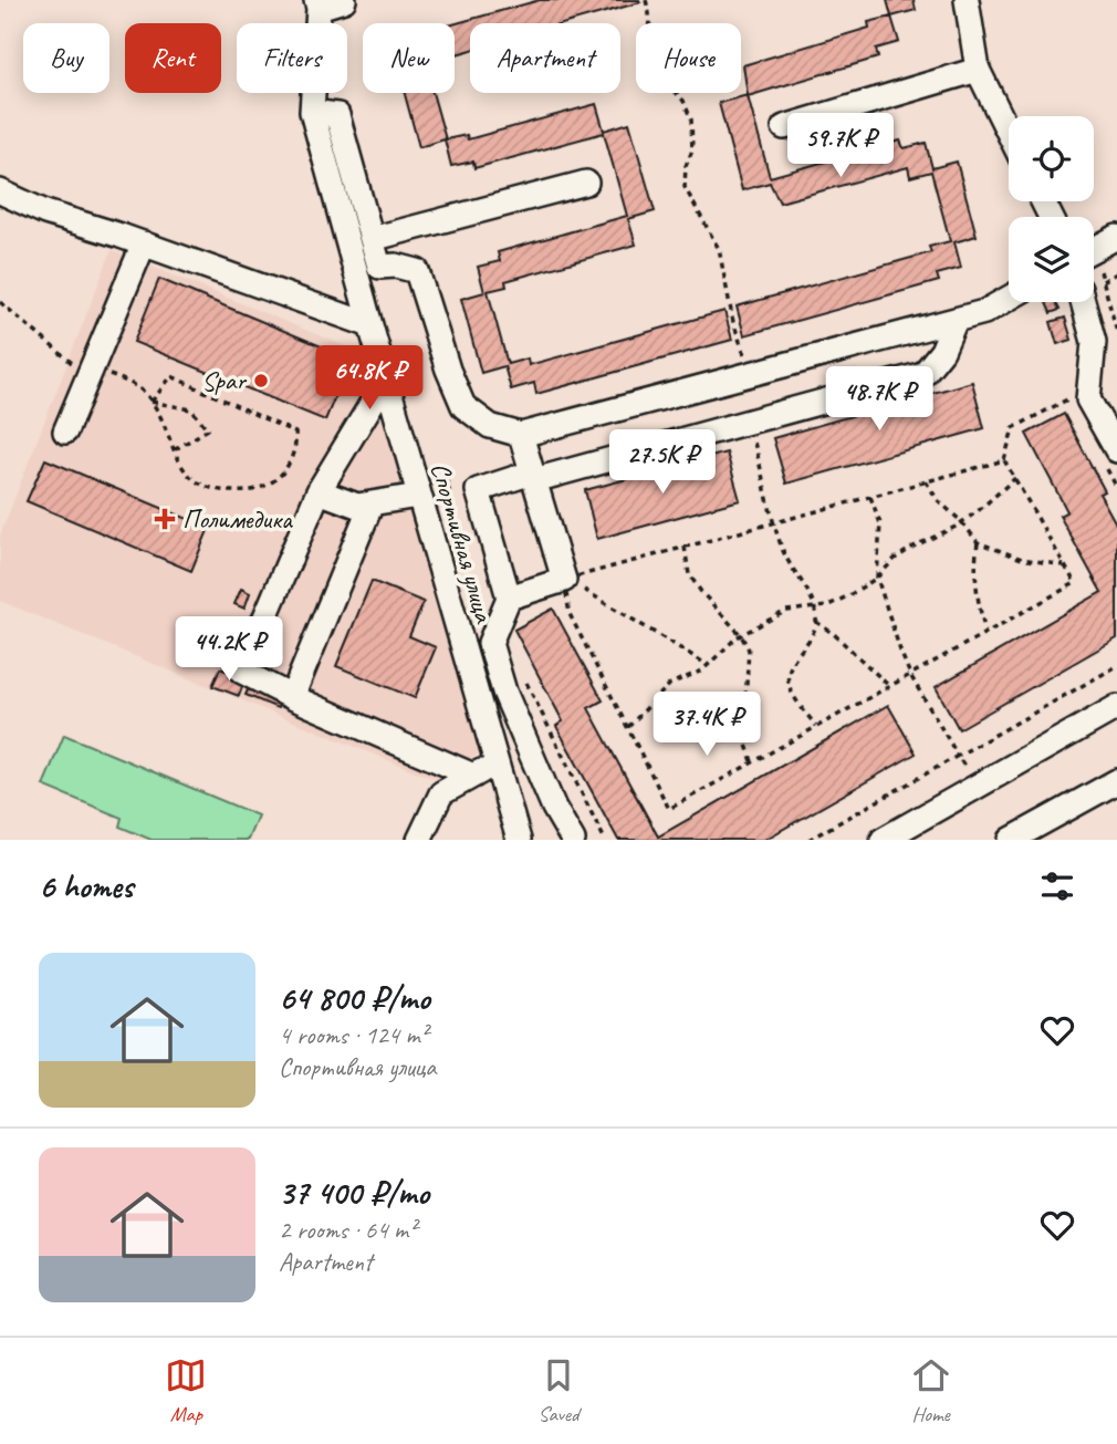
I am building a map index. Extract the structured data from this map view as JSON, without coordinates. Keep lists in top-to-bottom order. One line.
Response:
{"streets":{"street":["Спортивная улица"]},"places":{"other":["Spar"],"health":["Полимедика"]},"page":{"chip":["Buy","Rent","Filters","New","Apartment","House"],"price":["59.7K ₽","64.8K ₽","48.7K ₽","27.5K ₽","44.2K ₽","37.4K ₽"],"heading":"6 homes","list":[{"name":"64 800 ₽/mo","note":"4 rooms · 124 m² · Спортивная улица"},{"name":"37 400 ₽/mo","note":"2 rooms · 64 m² · Apartment"}],"tabs":["Map","Saved","Home"]}}
